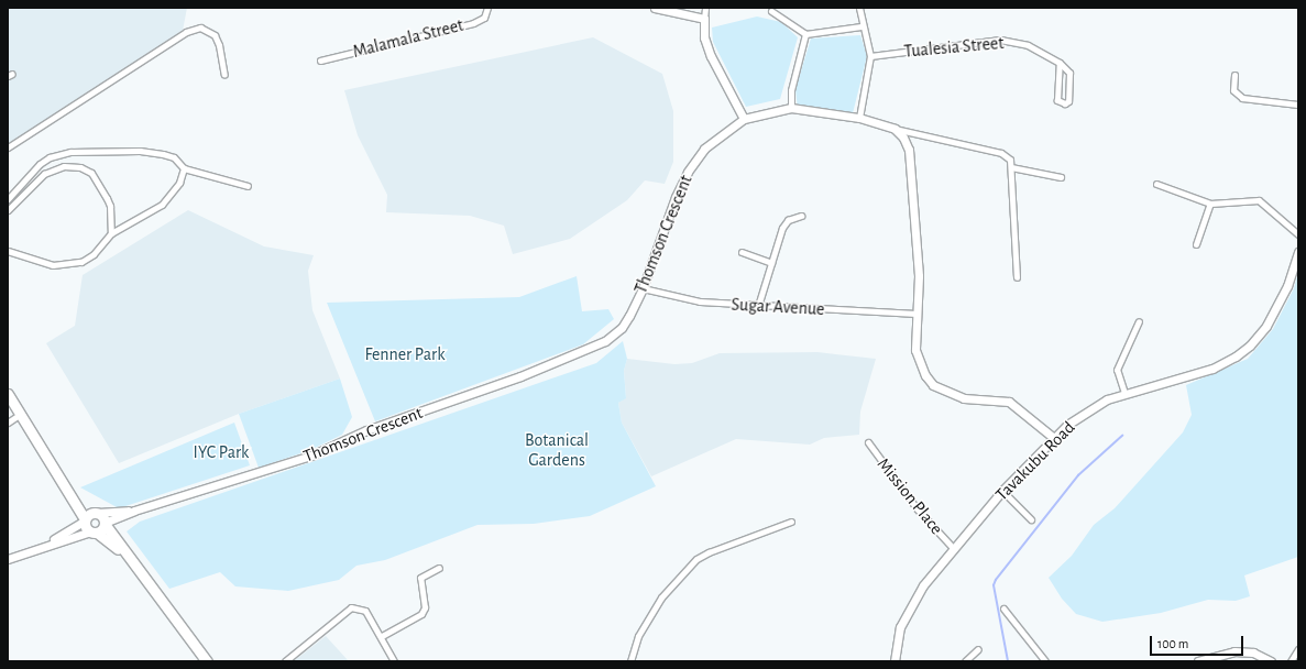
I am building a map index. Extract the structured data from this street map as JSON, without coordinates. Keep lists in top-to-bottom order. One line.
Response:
{"streets":{"main road":["Thomson Crescent","Tavakubu Road"],"street":["Malamala Street","Tualesia Street","Sugar Avenue","Mission Place"]},"crossings":[["Thomson Crescent","Sugar Avenue"],["Tavakubu Road","Mission Place"]],"parks":["Fenner Park","Botanical Gardens","IYC Park"],"scale_bar":"100 m"}
